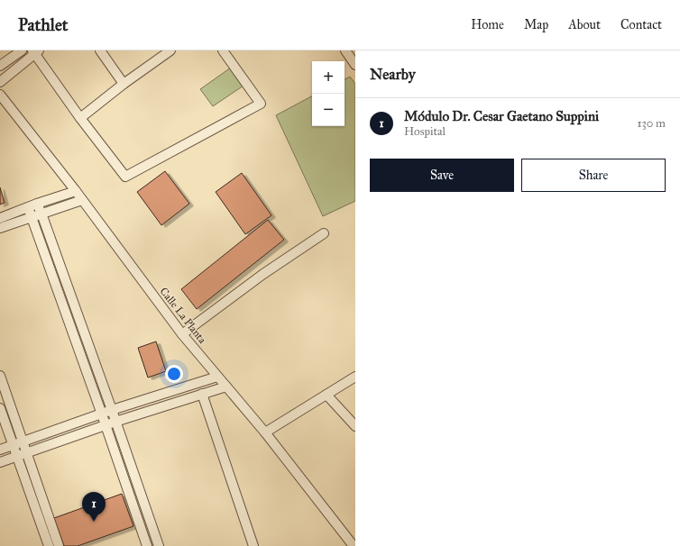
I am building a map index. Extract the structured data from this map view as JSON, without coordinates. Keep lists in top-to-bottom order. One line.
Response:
{"streets":{"street":["Calle La Planta"]},"page":{"header":"Pathlet","nav":["Home","Map","About","Contact"],"heading":"Nearby","map_buttons":["+","−"],"list":[{"mark":"1","name":"Módulo Dr. Cesar Gaetano Suppini","note":"Hospital","value":"130 m"}],"buttons":["Save","Share"],"pins":"1"}}
